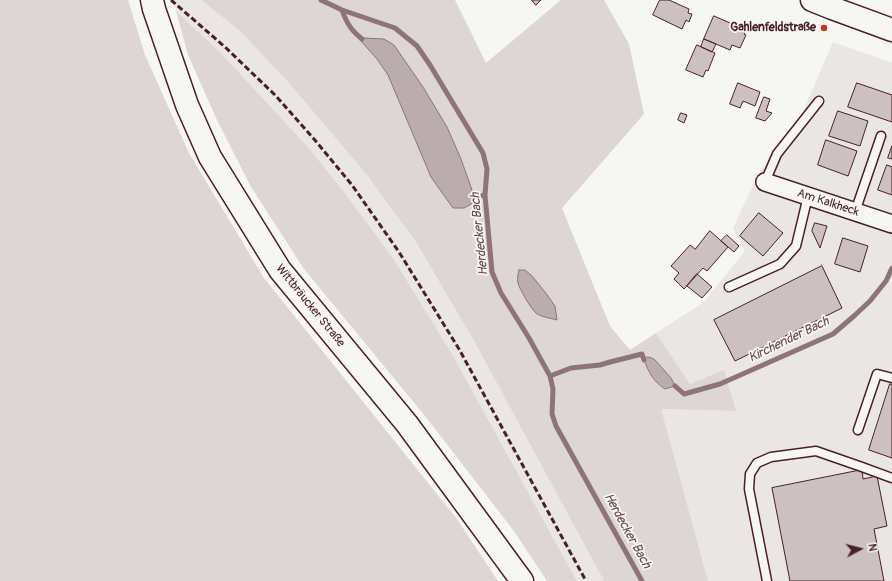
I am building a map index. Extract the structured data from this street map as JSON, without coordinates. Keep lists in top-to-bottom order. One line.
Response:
{"streets":{"main road":["Wittbräucker Straße"],"street":["Am Kalkheck"]},"water":["Herdecker Bach","Kirchender Bach"],"places":["Gahlenfeldstraße"],"north":"right"}
